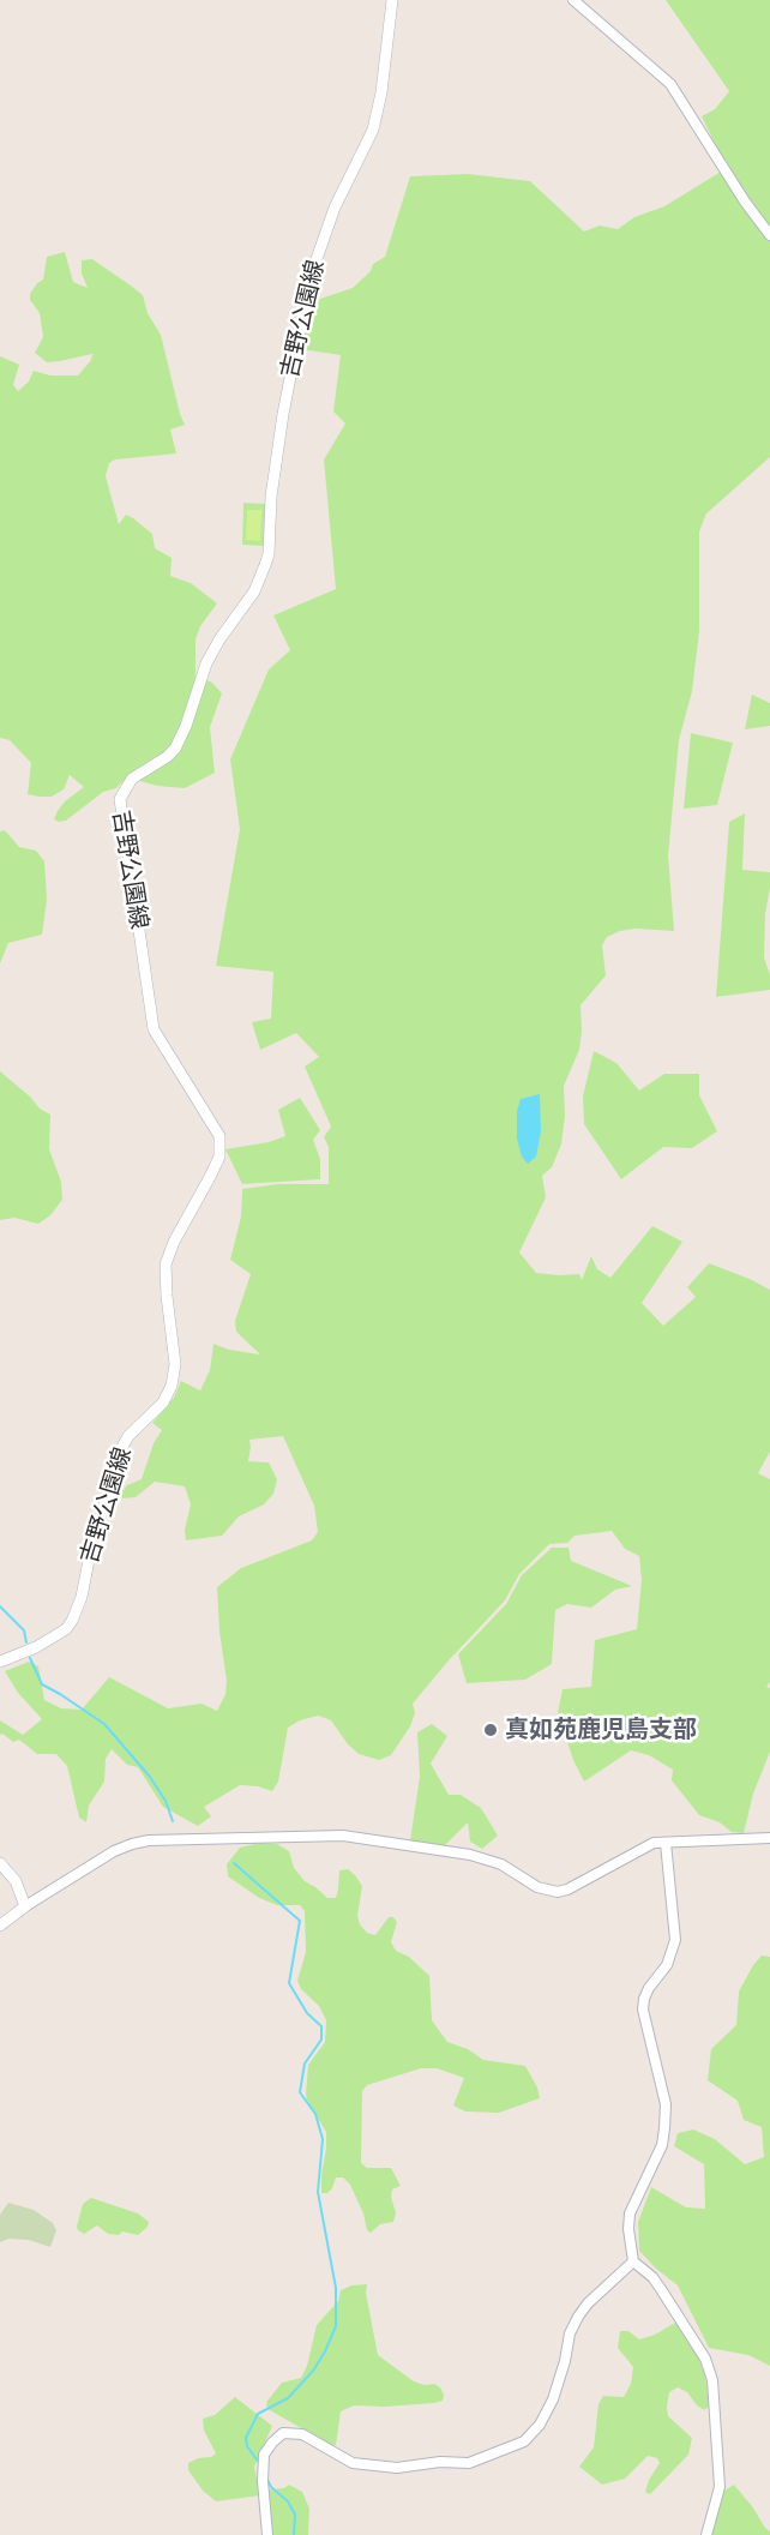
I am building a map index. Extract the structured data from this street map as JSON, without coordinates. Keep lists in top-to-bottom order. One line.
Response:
{"streets":{"main road":["吉野公園線"]},"places":["真如苑鹿児島支部"]}
